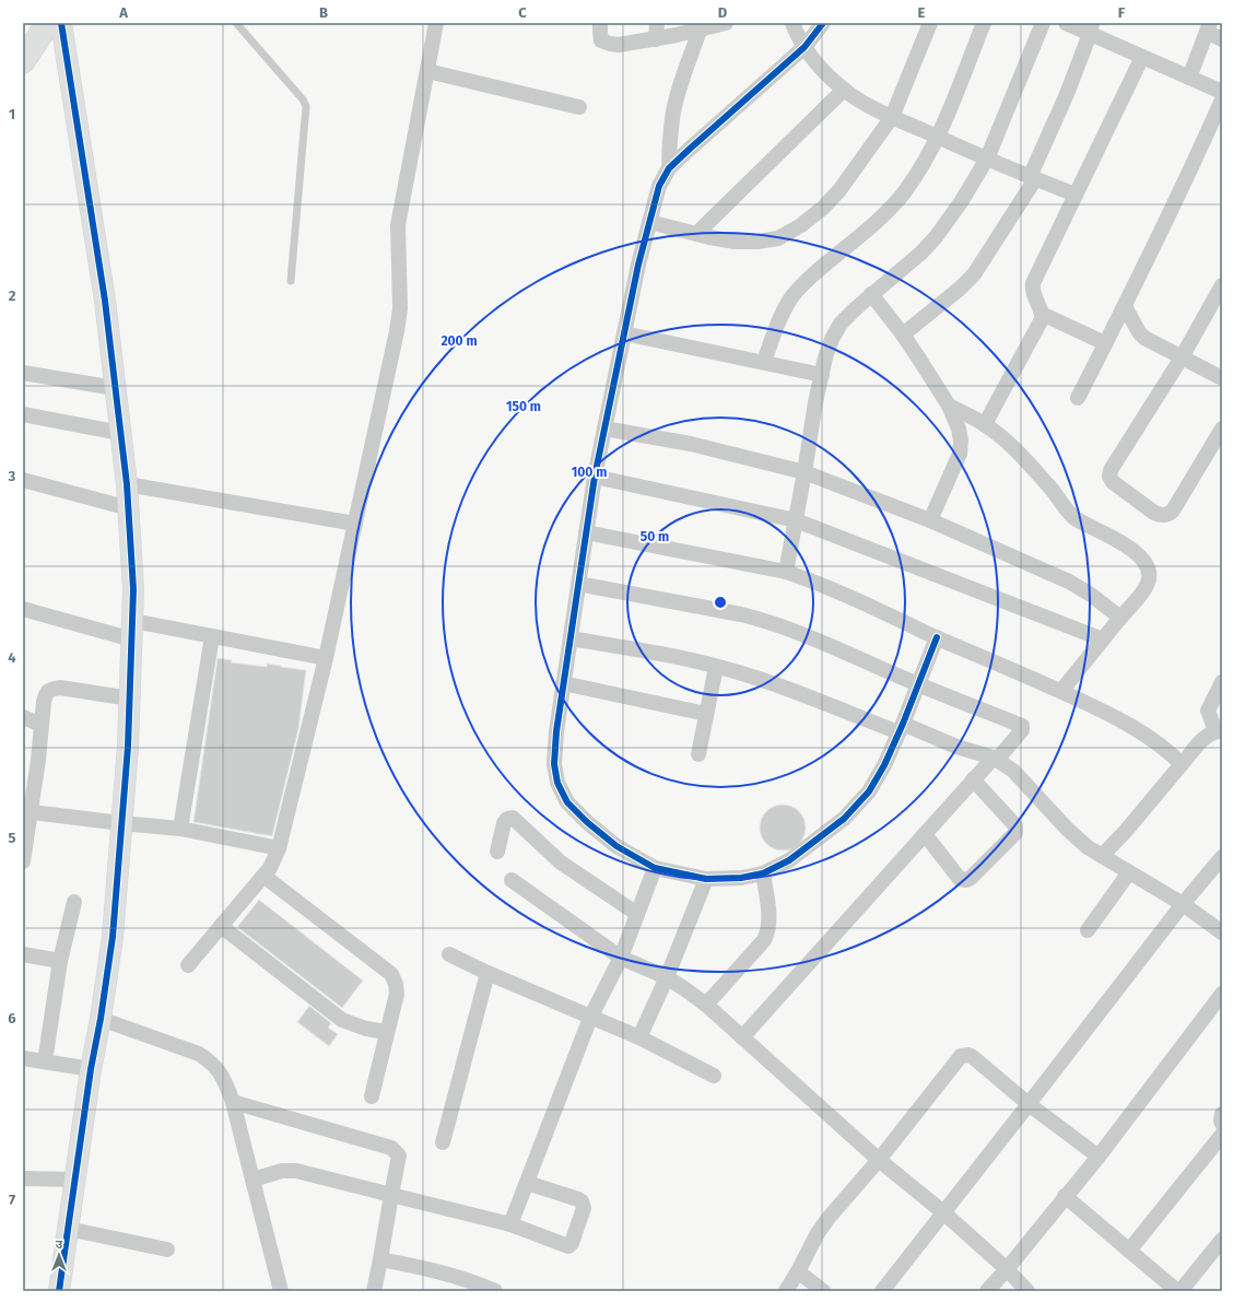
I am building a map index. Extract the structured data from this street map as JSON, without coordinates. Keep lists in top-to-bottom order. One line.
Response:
{"north":"top","grid":{"columns":["A","B","C","D","E","F"],"rows":["1","2","3","4","5","6","7"]},"rings":["200 m","150 m","100 m","50 m"]}
